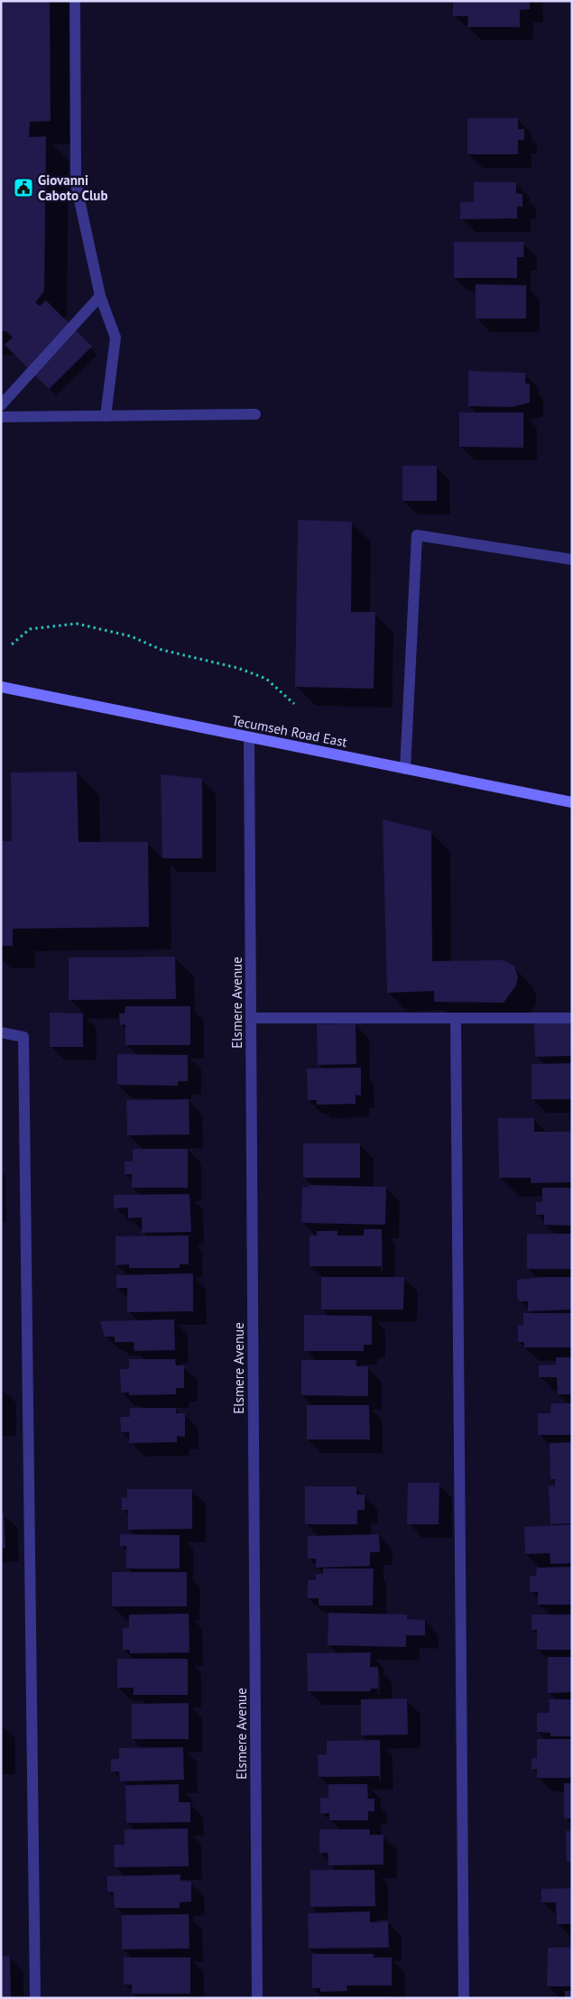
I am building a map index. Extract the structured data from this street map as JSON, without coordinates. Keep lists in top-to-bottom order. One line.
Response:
{"streets":{"main road":["Tecumseh Road East"],"street":["Elsmere Avenue"]},"crossings":[["Tecumseh Road East","Elsmere Avenue"]],"places":{"public building":["Giovanni Caboto Club"]}}
